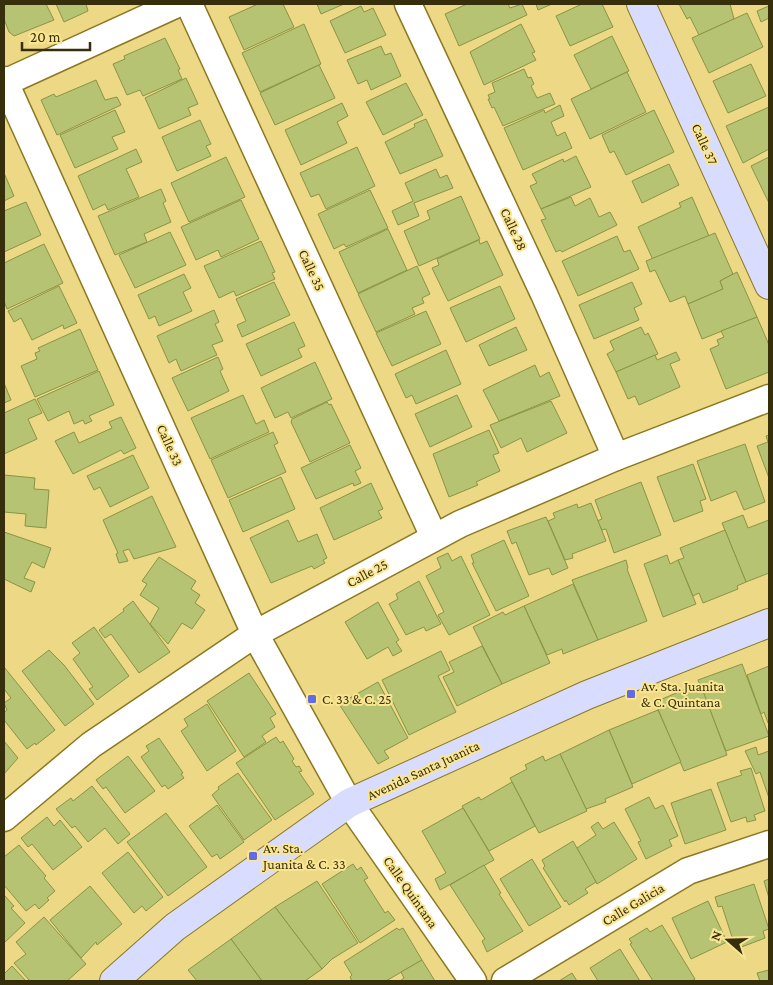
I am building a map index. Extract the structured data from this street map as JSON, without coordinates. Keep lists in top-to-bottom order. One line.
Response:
{"streets":{"street":["Calle 37","Calle 28","Calle 35","Calle 33","Calle 25","Avenida Santa Juanita","Calle Quintana","Calle Galicia"]},"crossings":[["Calle 28","Calle 25"],["Calle 35","Calle 25"],["Calle 33","Calle 25"],["Calle 33","Avenida Santa Juanita"],["Calle 33","Calle Quintana"],["Avenida Santa Juanita","Calle Quintana"]],"places":{"transit":["Av. Sta. Juanita & C. Quintana","C. 33 & C. 25","Av. Sta. Juanita & C. 33"]},"scale_bar":"20 m","north":"left"}
